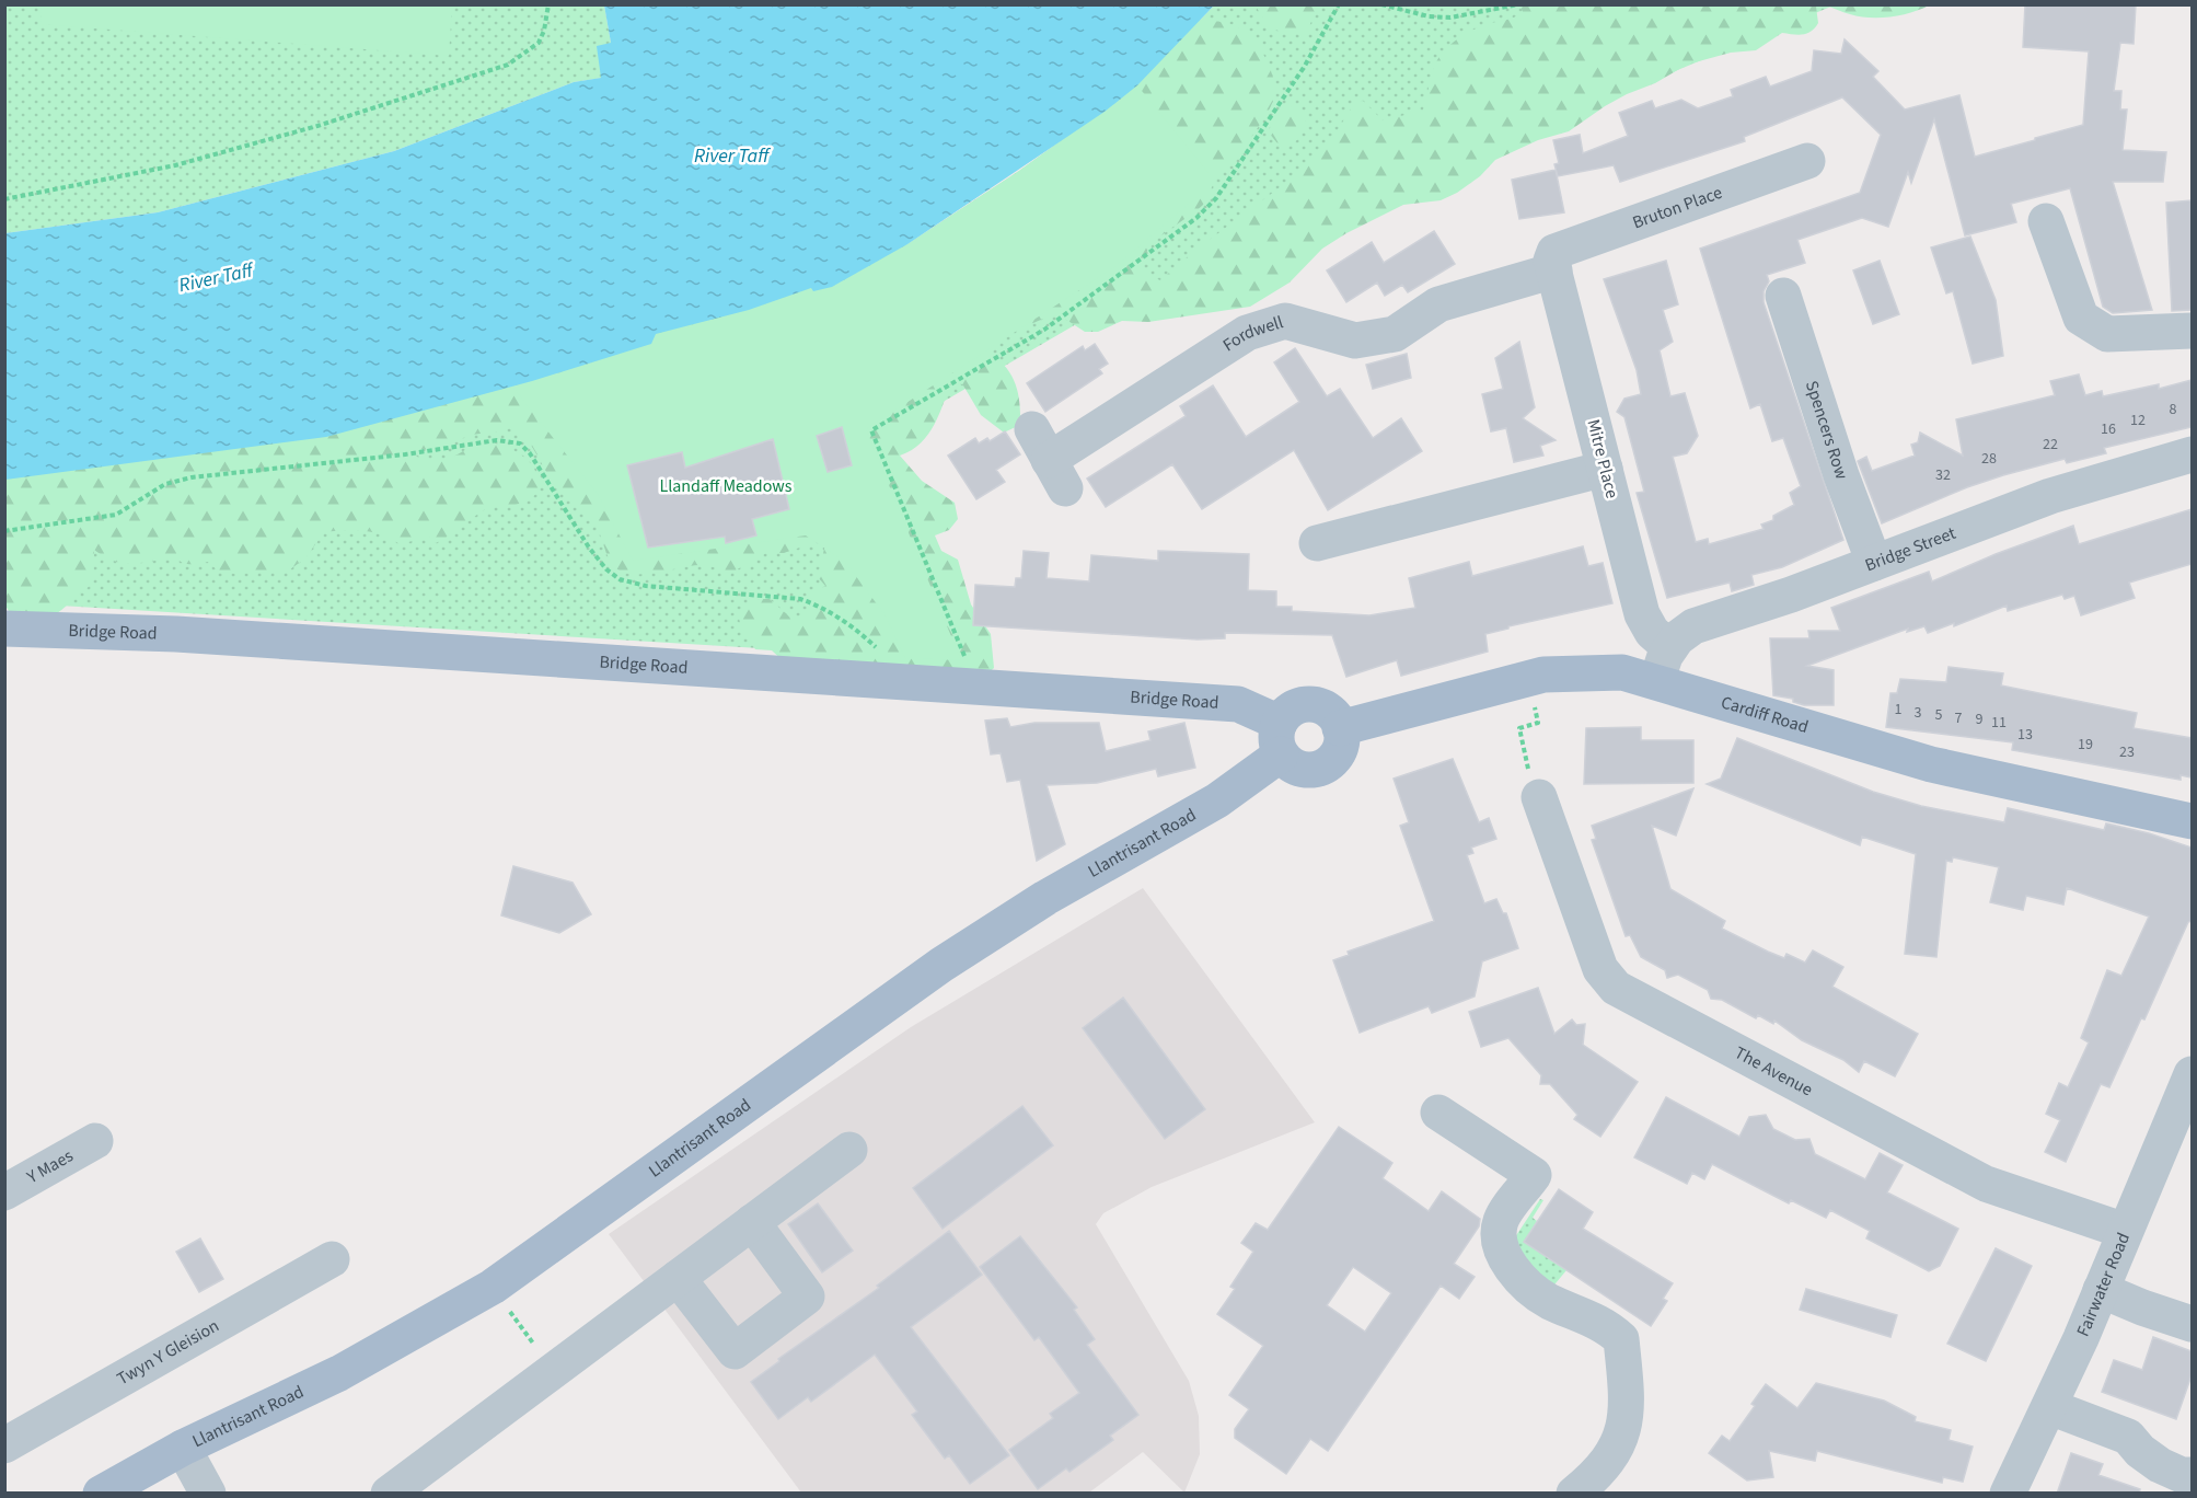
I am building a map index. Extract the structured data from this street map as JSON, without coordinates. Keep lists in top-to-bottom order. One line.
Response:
{"streets":{"main road":["Bridge Road","Cardiff Road","Llantrisant Road"],"street":["Bruton Place","Fordwell","Spencers Row","Mitre Place","Bridge Street","The Avenue","Y Maes","Fairwater Road","Twyn Y Gleision"]},"crossings":[["Bruton Place","Fordwell"],["Bruton Place","Mitre Place"],["Fordwell","Mitre Place"],["Spencers Row","Bridge Street"],["Mitre Place","Bridge Street"],["Bridge Street","Cardiff Road"],["Bridge Road","Cardiff Road"],["Bridge Road","Llantrisant Road"],["Cardiff Road","Llantrisant Road"],["The Avenue","Fairwater Road"]],"water":["River Taff"],"parks":["Llandaff Meadows"],"house_numbers":["8","12","16","22","28","32","1","3","5","7","9","11","13","19","23"]}
